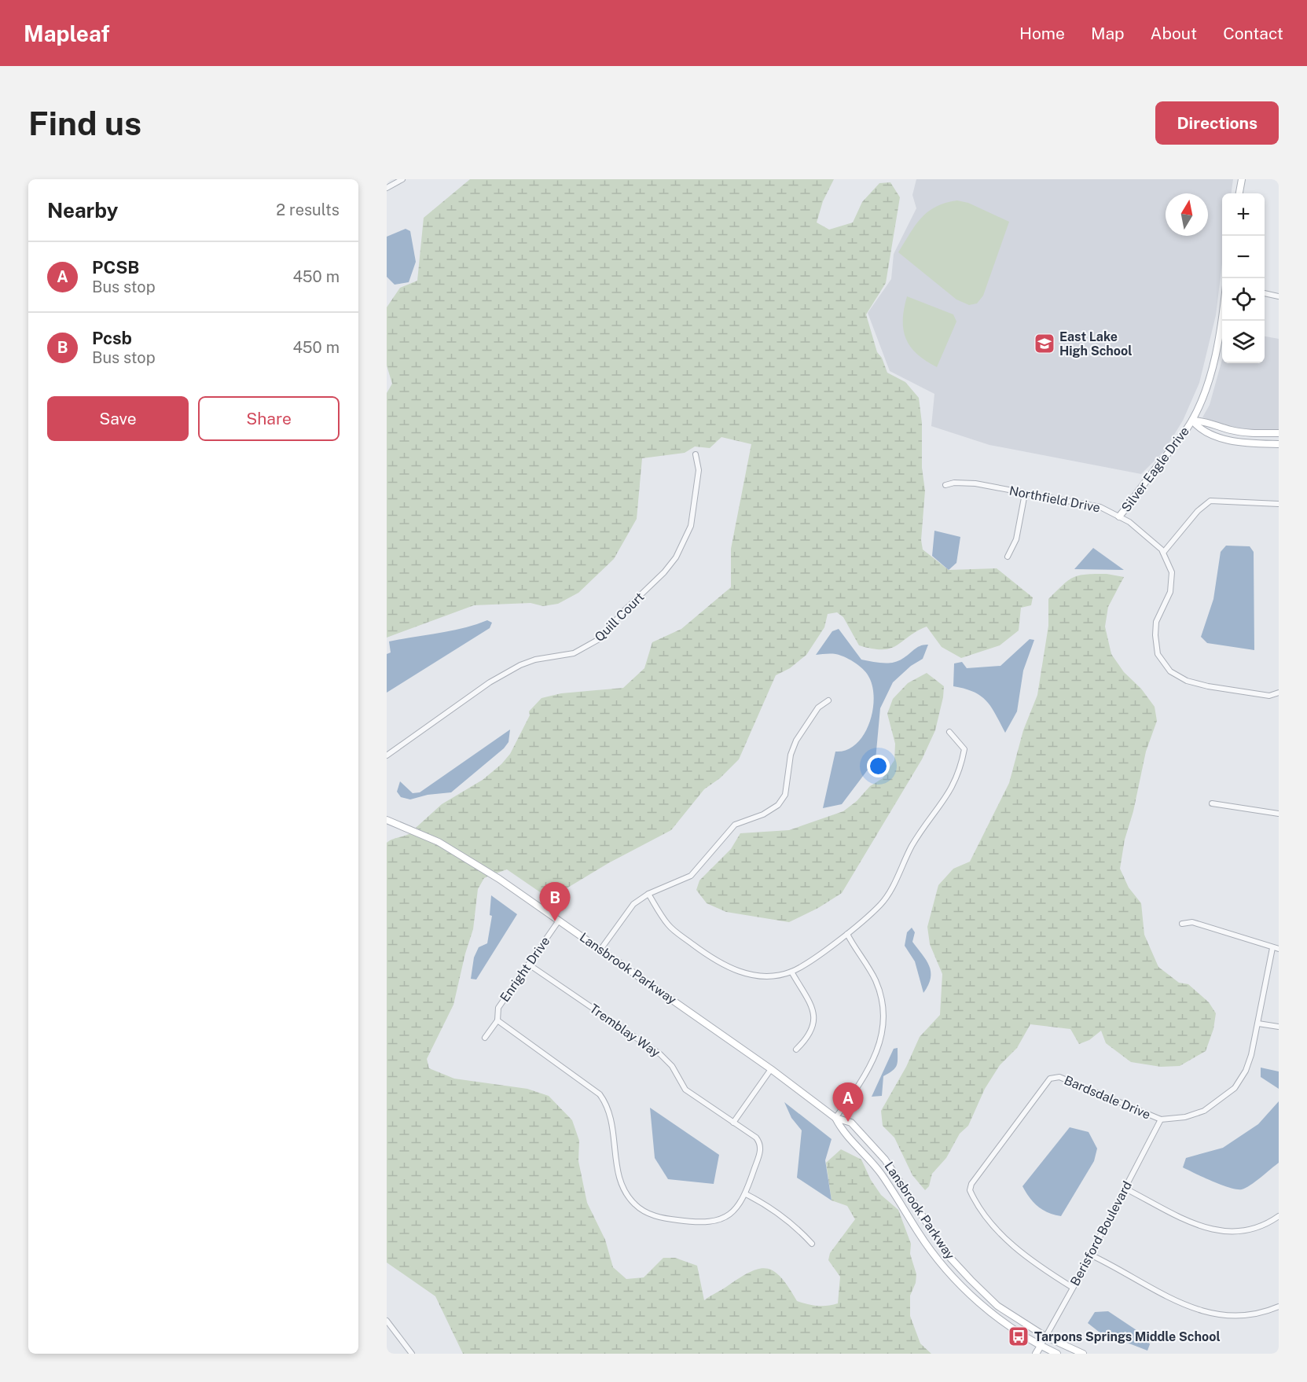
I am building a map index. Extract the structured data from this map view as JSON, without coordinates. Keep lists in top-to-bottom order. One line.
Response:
{"streets":{"street":["Silver Eagle Drive","Northfield Drive","Quill Court","Lansbrook Parkway","Enright Drive","Tremblay Way","Bardsdale Drive","Berisford Boulevard"]},"crossings":[["Silver Eagle Drive","Northfield Drive"],["Lansbrook Parkway","Enright Drive"],["Lansbrook Parkway","Berisford Boulevard"],["Enright Drive","Tremblay Way"],["Bardsdale Drive","Berisford Boulevard"]],"places":{"school or university":["East Lake High School"],"bus stop":["Tarpons Springs Middle School"]},"north":"top","page":{"header":"Mapleaf","nav":["Home","Map","About","Contact"],"buttons":["Directions",["Save","Share"]],"title":"Find us","heading":["Nearby","2 results"],"map_buttons":["+","−"],"list":[{"mark":"A","name":"PCSB","note":"Bus stop","value":"450 m"},{"mark":"B","name":"Pcsb","note":"Bus stop","value":"450 m"}],"pins":["B","A"]}}
